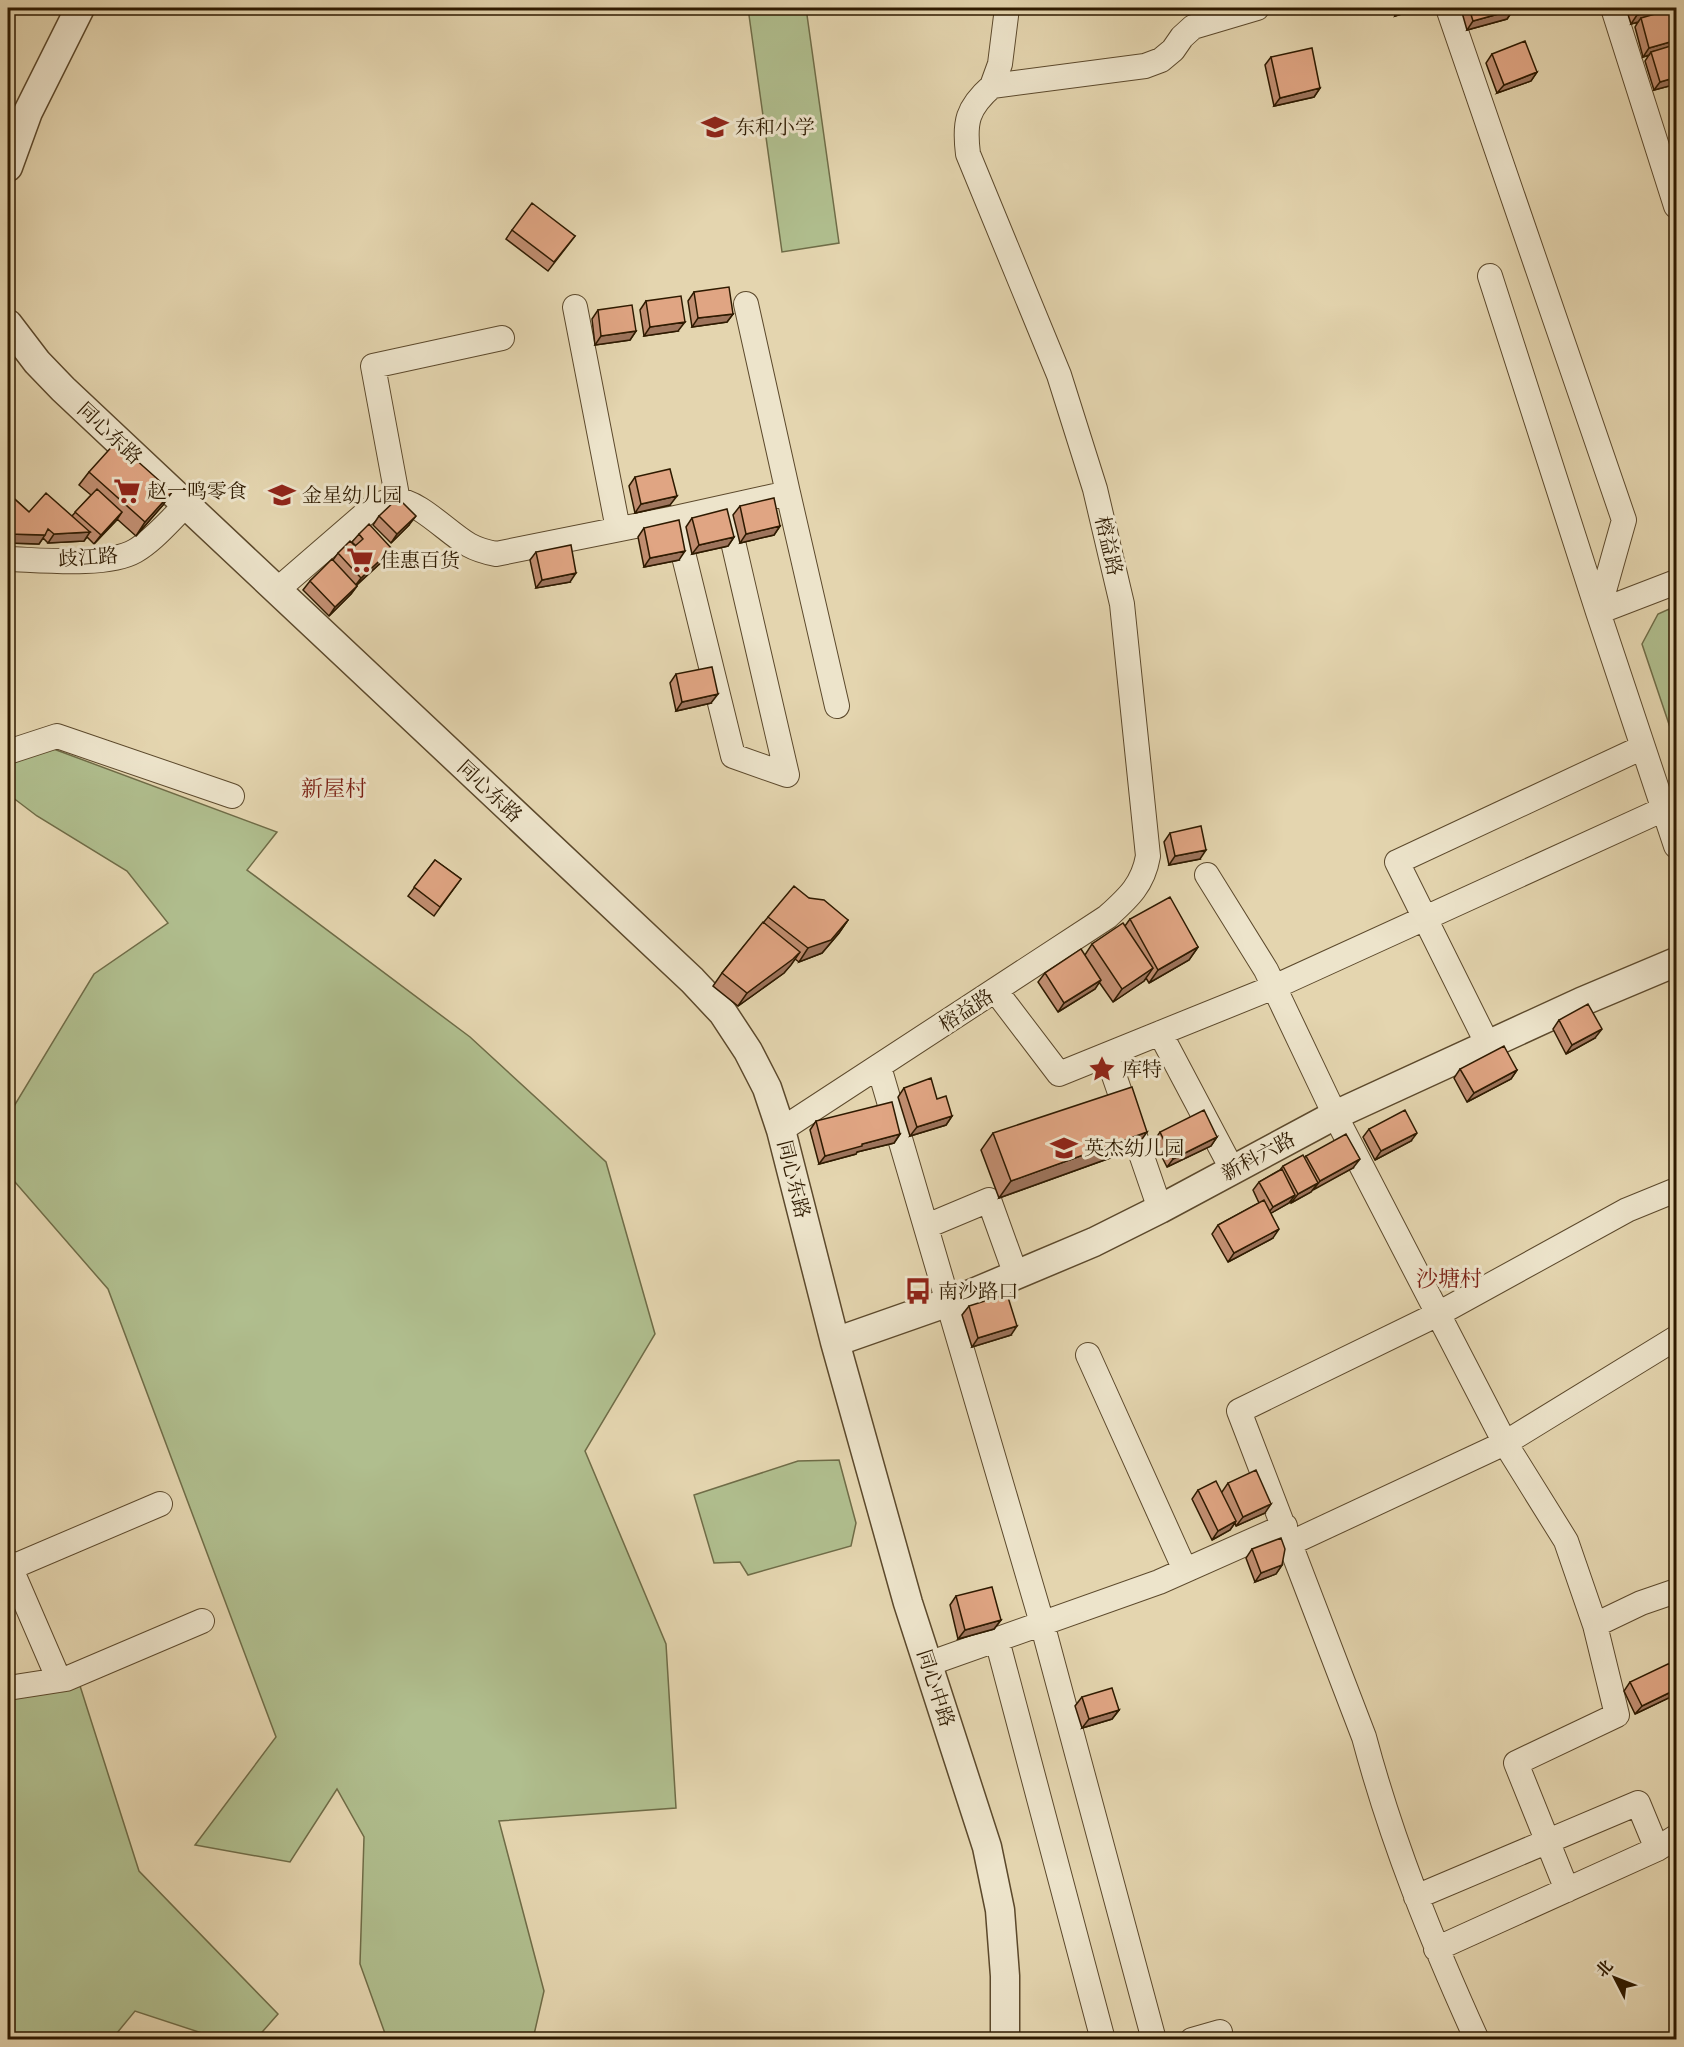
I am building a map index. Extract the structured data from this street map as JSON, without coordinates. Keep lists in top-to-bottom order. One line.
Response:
{"streets":{"street":["同心东路","榕益路","歧江路","新科六路","同心中路"]},"crossings":[["同心东路","榕益路"],["同心东路","歧江路"],["同心东路","新科六路"],["同心东路","同心中路"],["新科六路","同心中路"]],"districts":["新屋村","沙塘村"],"places":{"school or university":["东和小学","金星幼儿园","英杰幼儿园"],"supermarket":["赵一鸣零食","佳惠百货"],"place":["库特"],"bus stop":["南沙路口"]},"north":"top left"}
